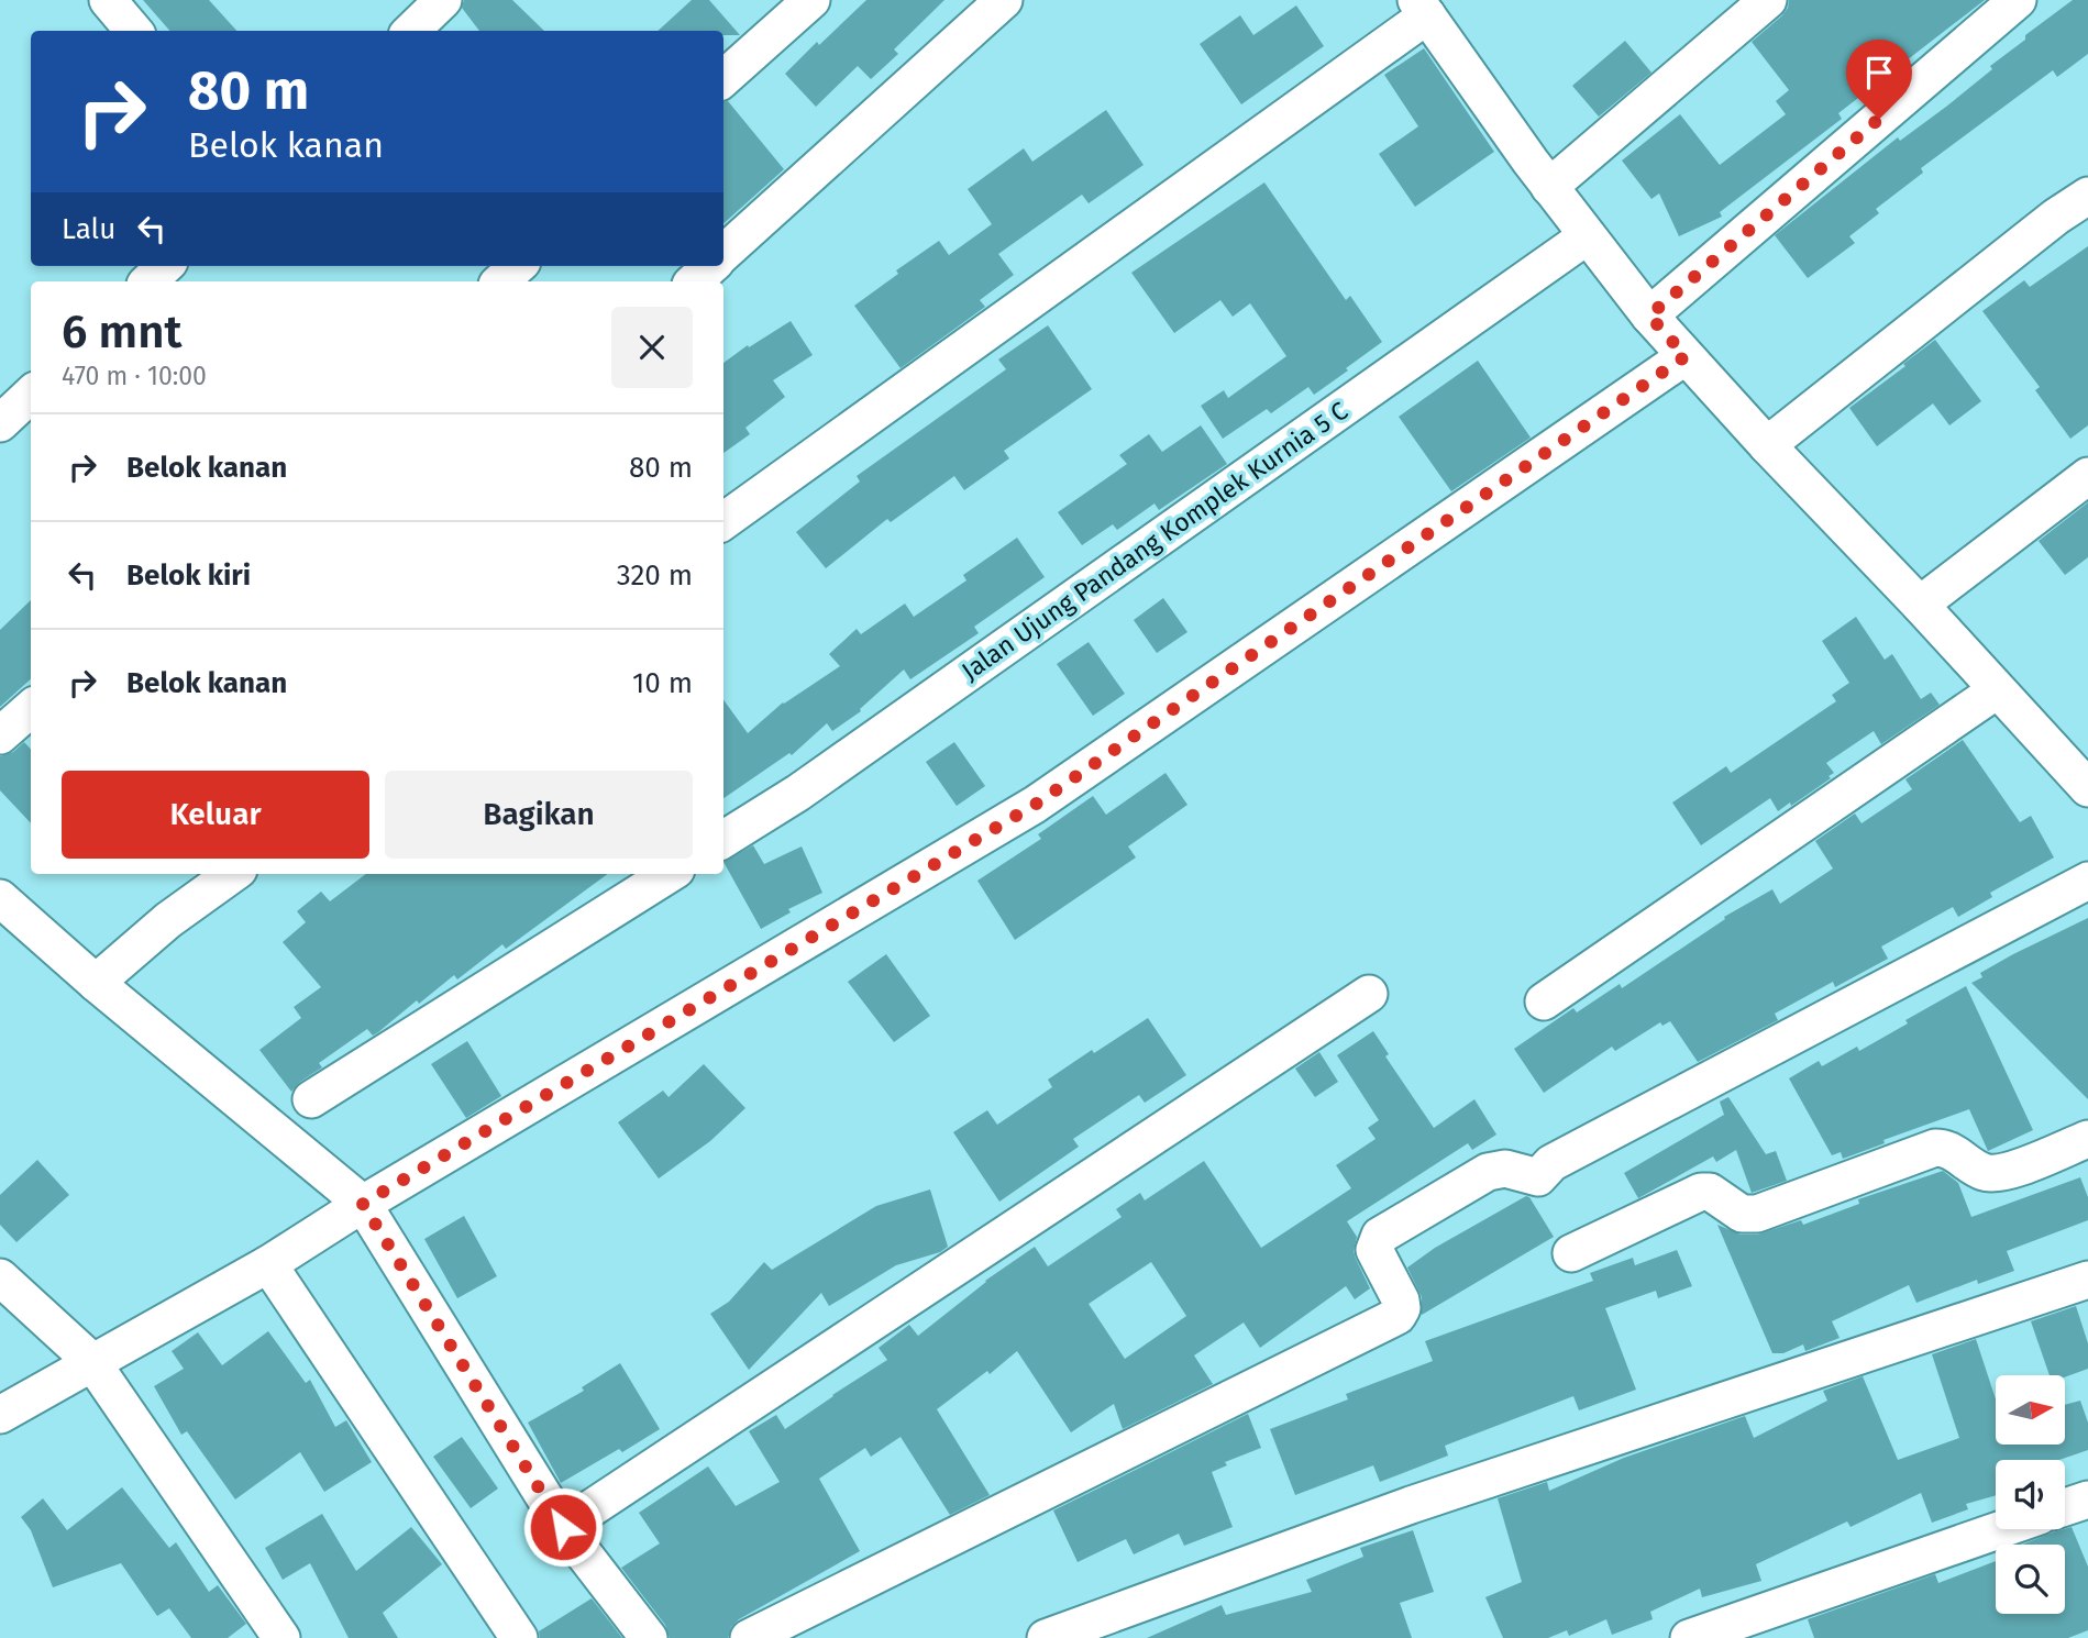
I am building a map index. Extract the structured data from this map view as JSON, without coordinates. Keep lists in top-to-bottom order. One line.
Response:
{"streets":{"street":["Jalan Ujung Pandang Komplek Kurnia 5 C"]},"north":"right","page":{"turn":["80 m","Belok kanan"],"then":"Lalu","heading":["6 mnt","470 m · 10:00"],"list":[{"name":"Belok kanan","value":"80 m"},{"name":"Belok kiri","value":"320 m"},{"name":"Belok kanan","value":"10 m"}],"buttons":["Keluar","Bagikan"]}}
